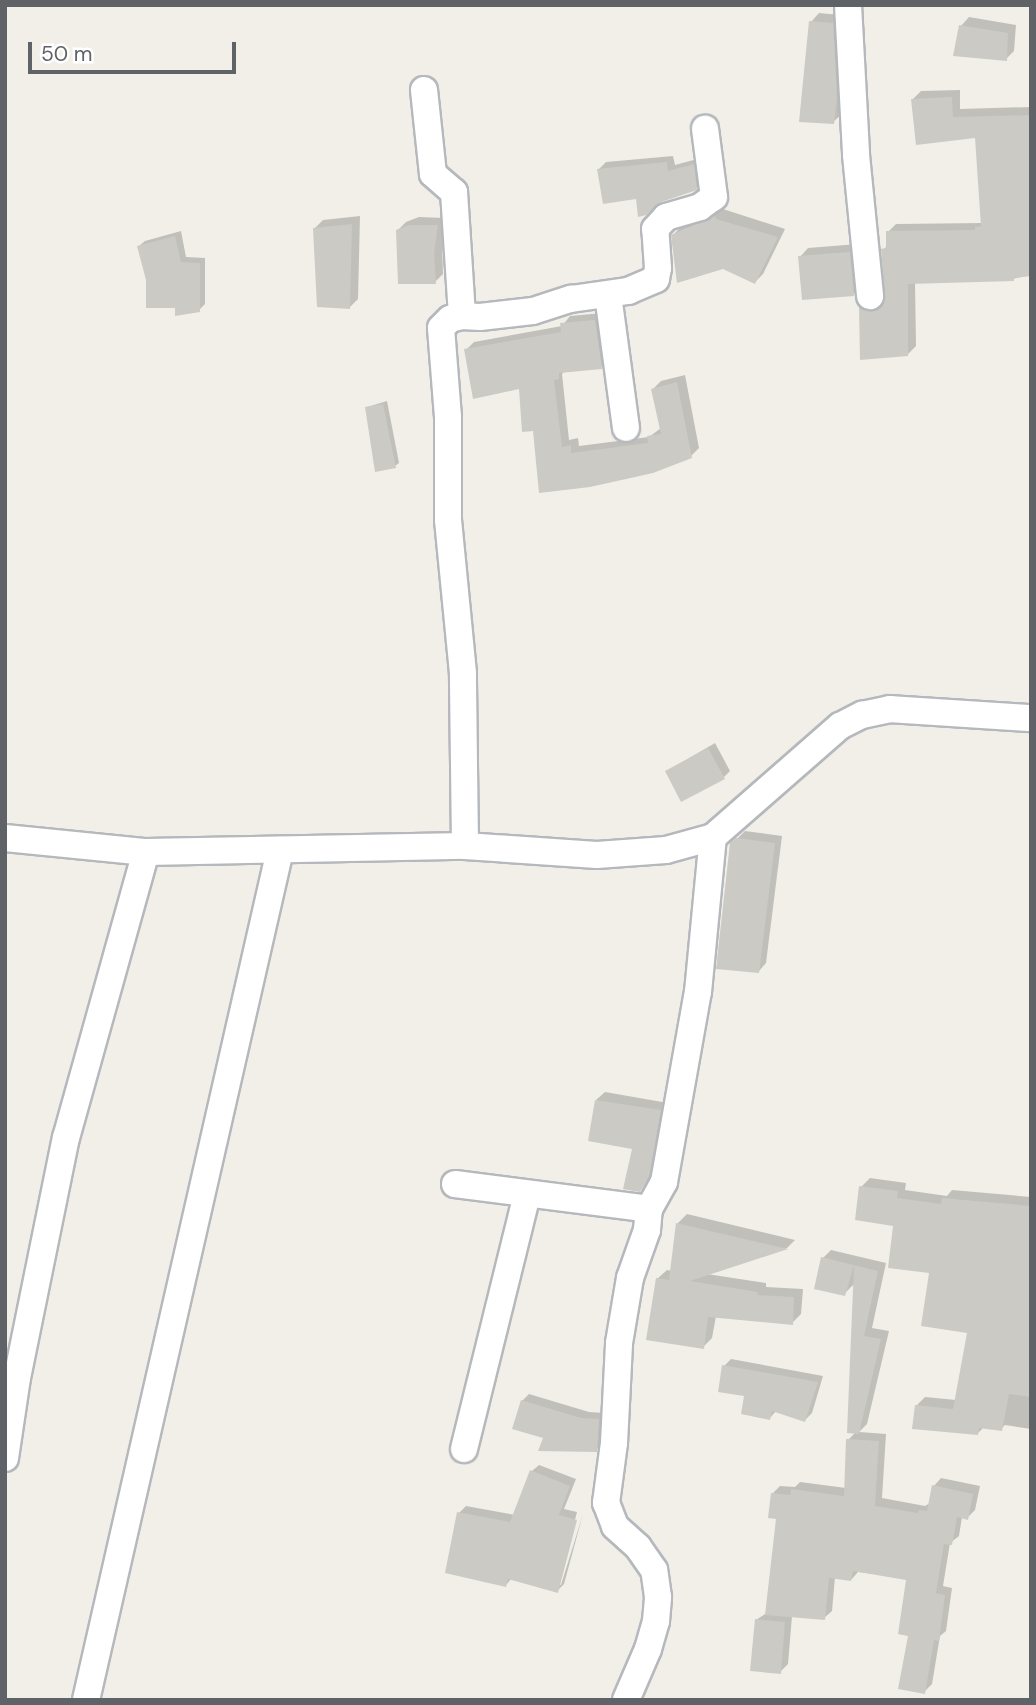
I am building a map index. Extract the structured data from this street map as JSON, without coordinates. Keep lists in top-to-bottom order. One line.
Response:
{"scale_bar":"50 m"}
